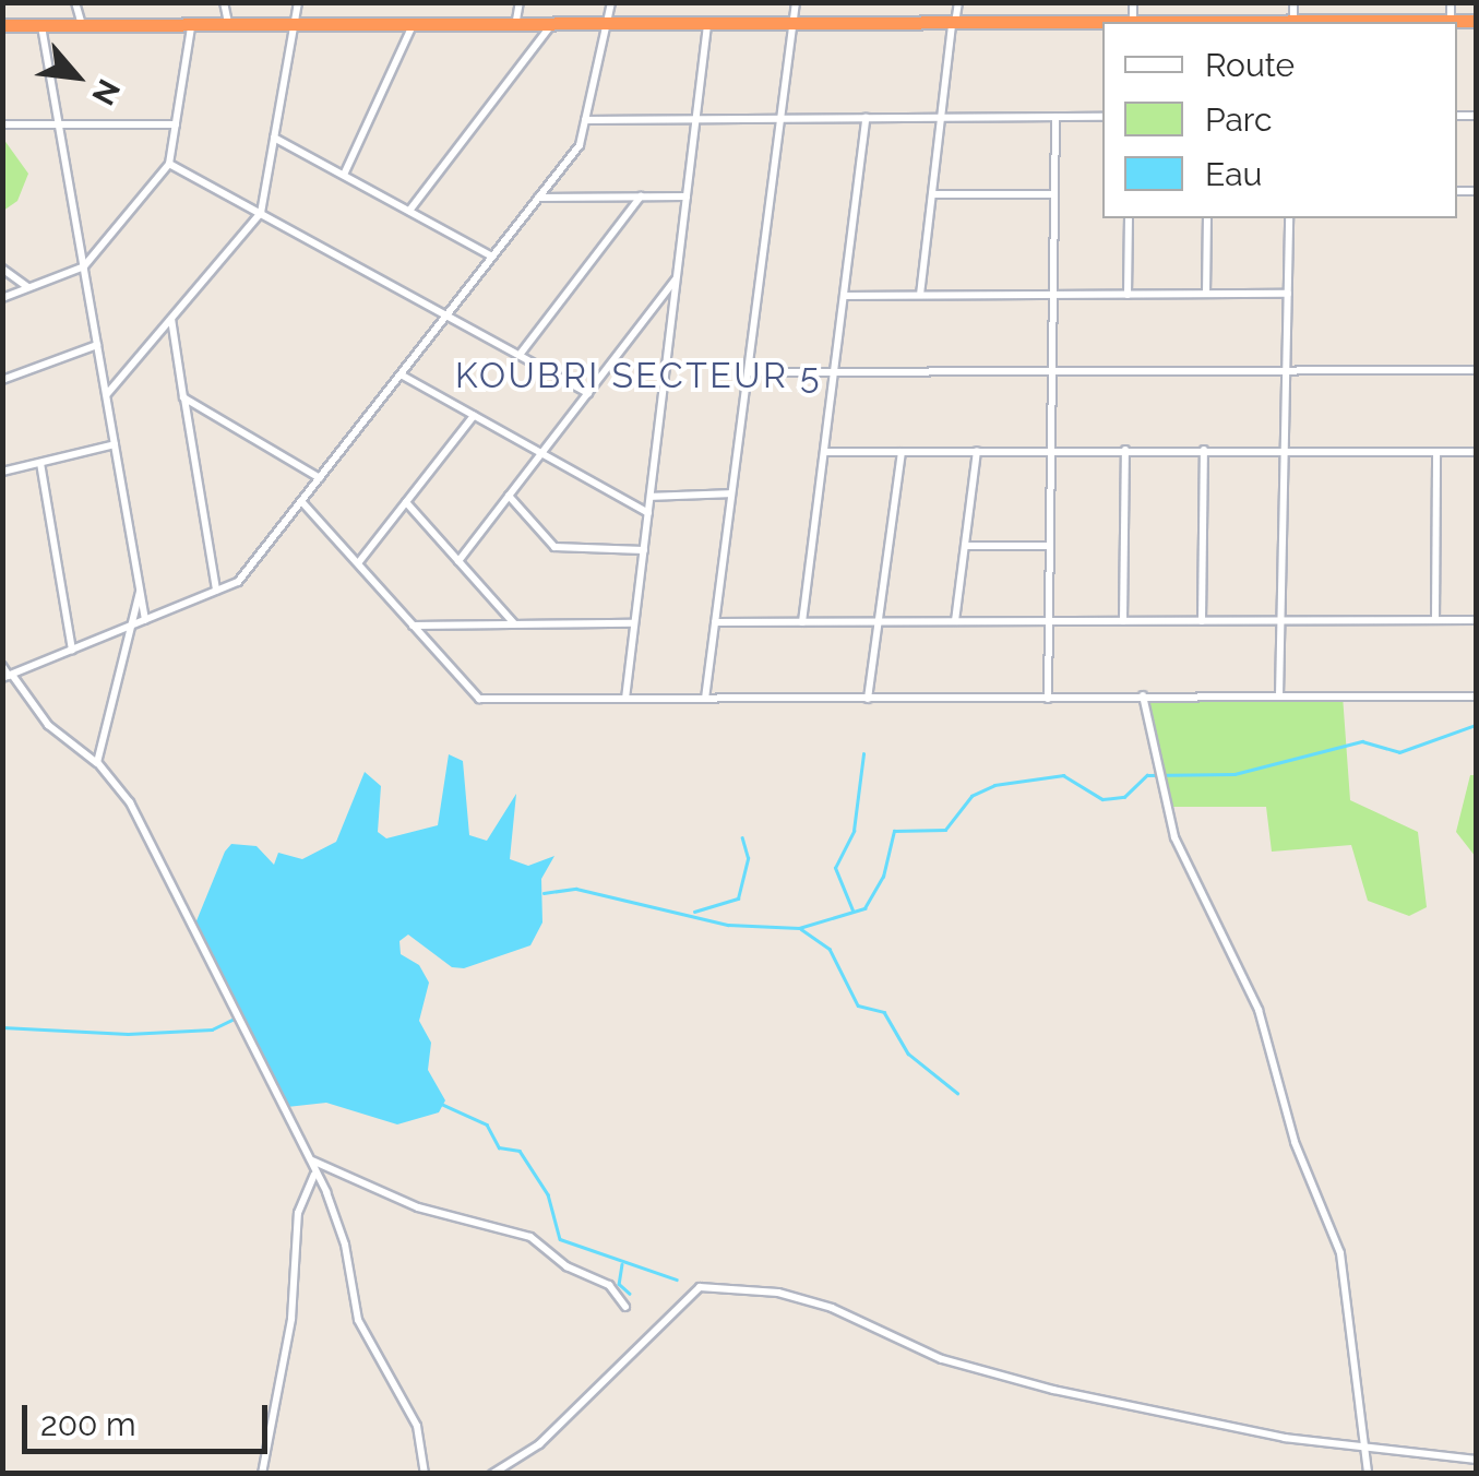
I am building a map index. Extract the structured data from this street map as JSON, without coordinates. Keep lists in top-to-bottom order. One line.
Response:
{"districts":["KOUBRI SECTEUR 5"],"legend":["Route","Parc","Eau"],"scale_bar":"200 m","north":"bottom right"}
